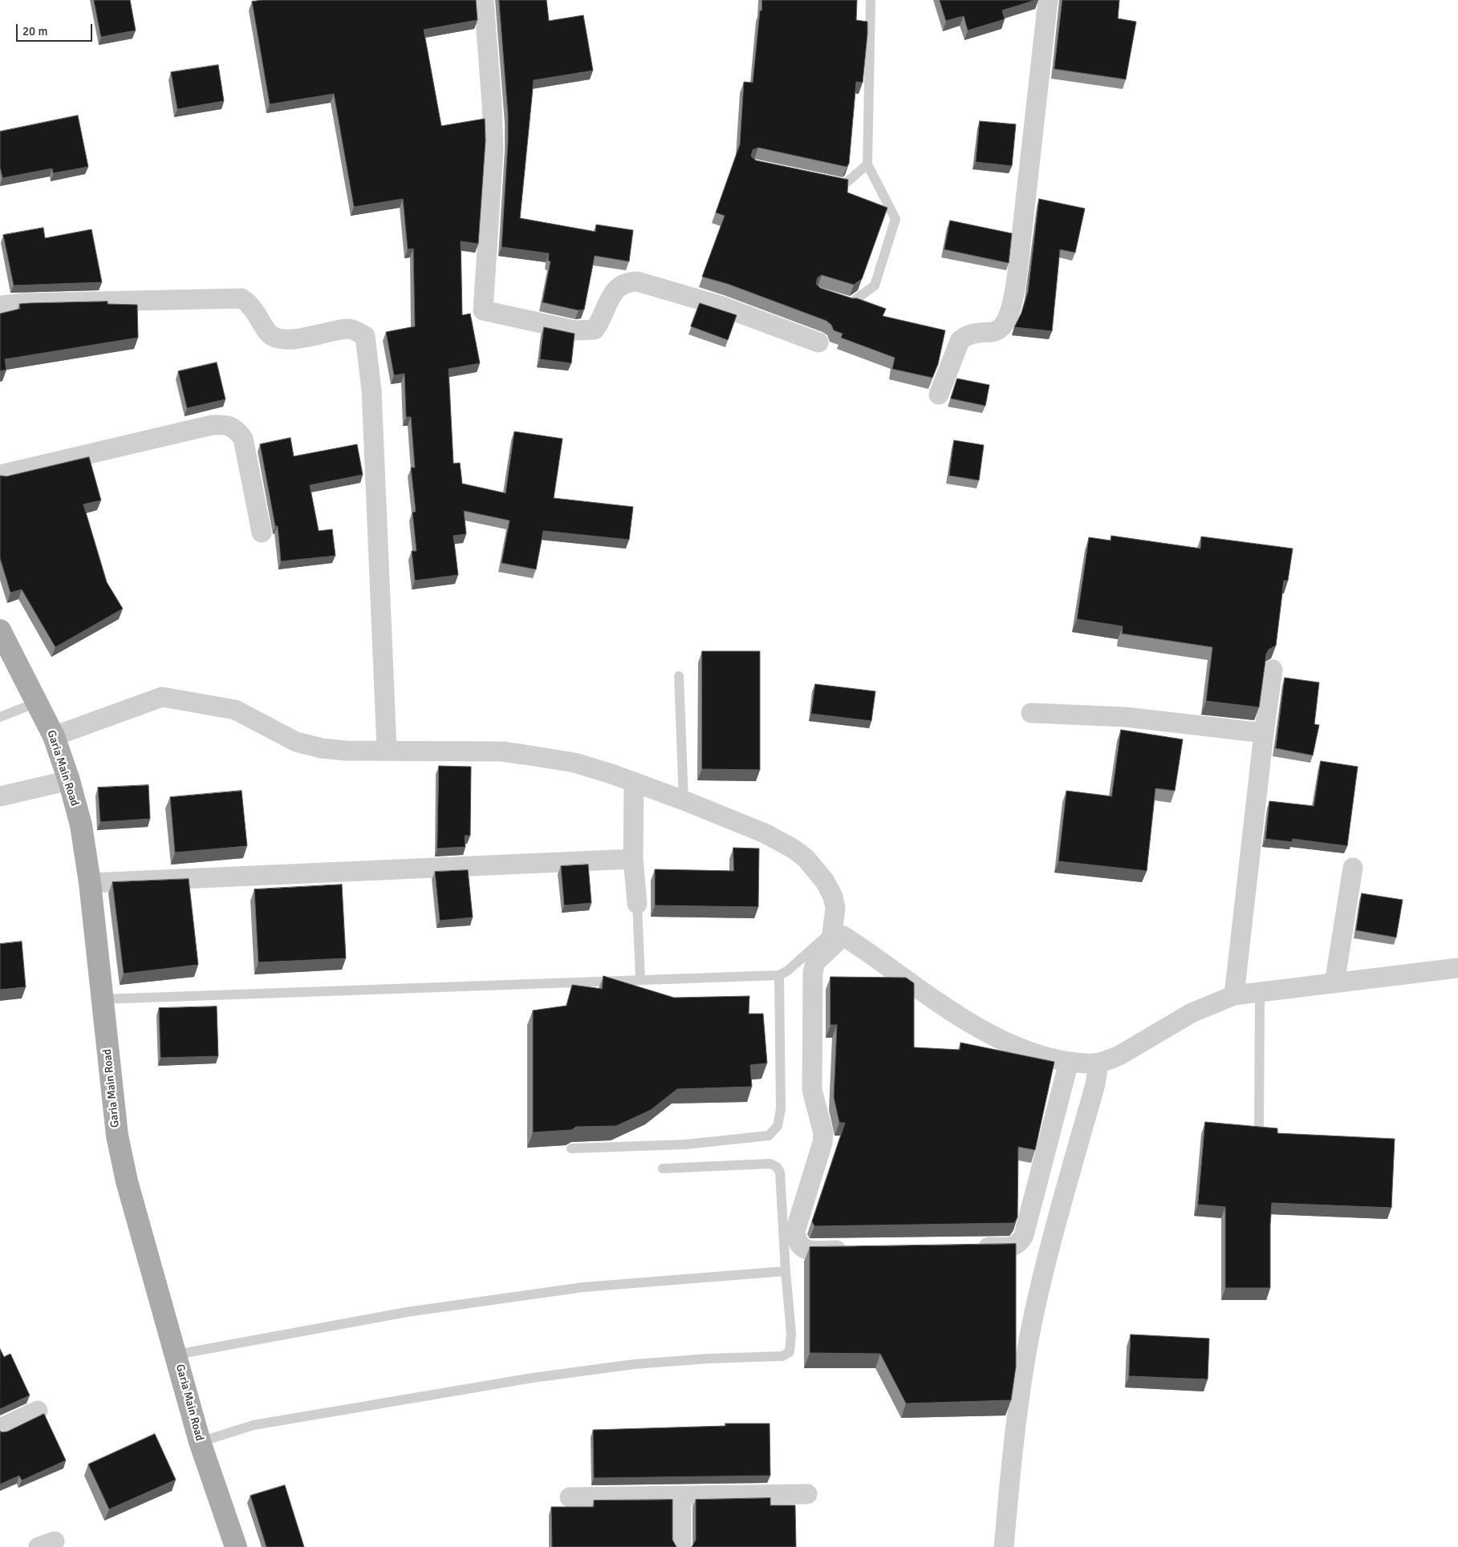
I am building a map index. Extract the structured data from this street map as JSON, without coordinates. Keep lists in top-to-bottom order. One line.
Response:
{"streets":{"main road":["Garia Main Road"]},"scale_bar":"20 m"}
